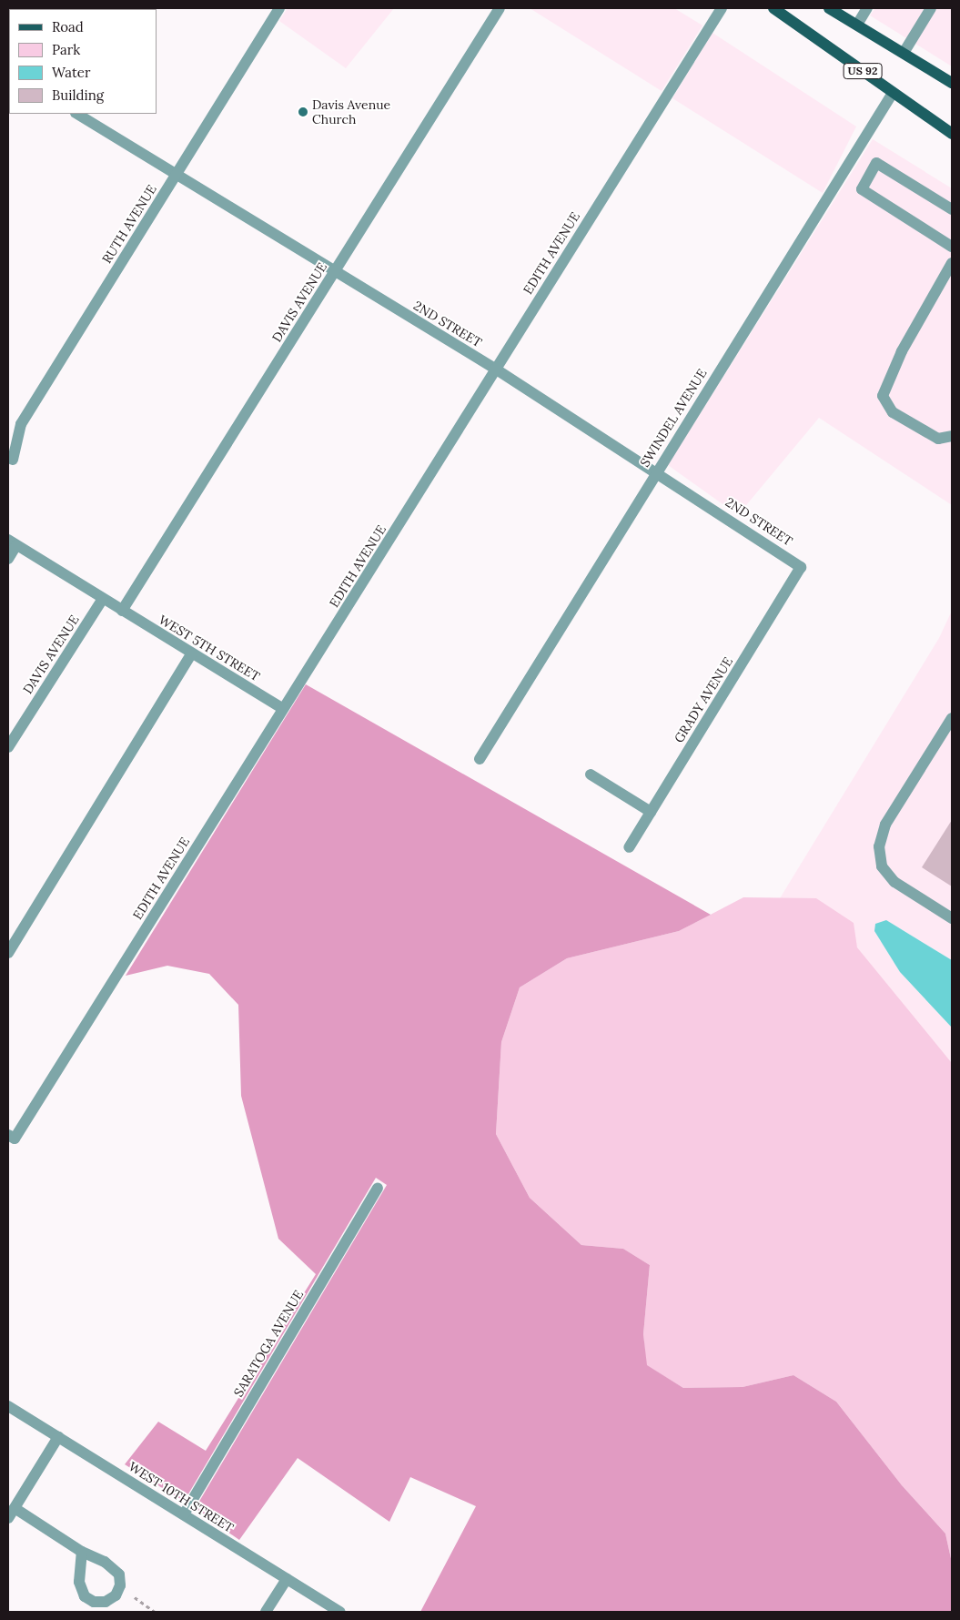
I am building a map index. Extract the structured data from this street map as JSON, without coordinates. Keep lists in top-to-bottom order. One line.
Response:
{"streets":{"main road":["US 92"],"street":["RUTH AVENUE","EDITH AVENUE","DAVIS AVENUE","2ND STREET","SWINDEL AVENUE","WEST 5TH STREET","GRADY AVENUE","SARATOGA AVENUE","WEST 10TH STREET"]},"crossings":[["US 92","SWINDEL AVENUE"],["RUTH AVENUE","2ND STREET"],["EDITH AVENUE","2ND STREET"],["EDITH AVENUE","WEST 5TH STREET"],["DAVIS AVENUE","2ND STREET"],["DAVIS AVENUE","WEST 5TH STREET"],["2ND STREET","SWINDEL AVENUE"],["2ND STREET","GRADY AVENUE"],["SARATOGA AVENUE","WEST 10TH STREET"]],"places":["Davis Avenue Church"],"legend":["Road","Park","Water","Building"]}
